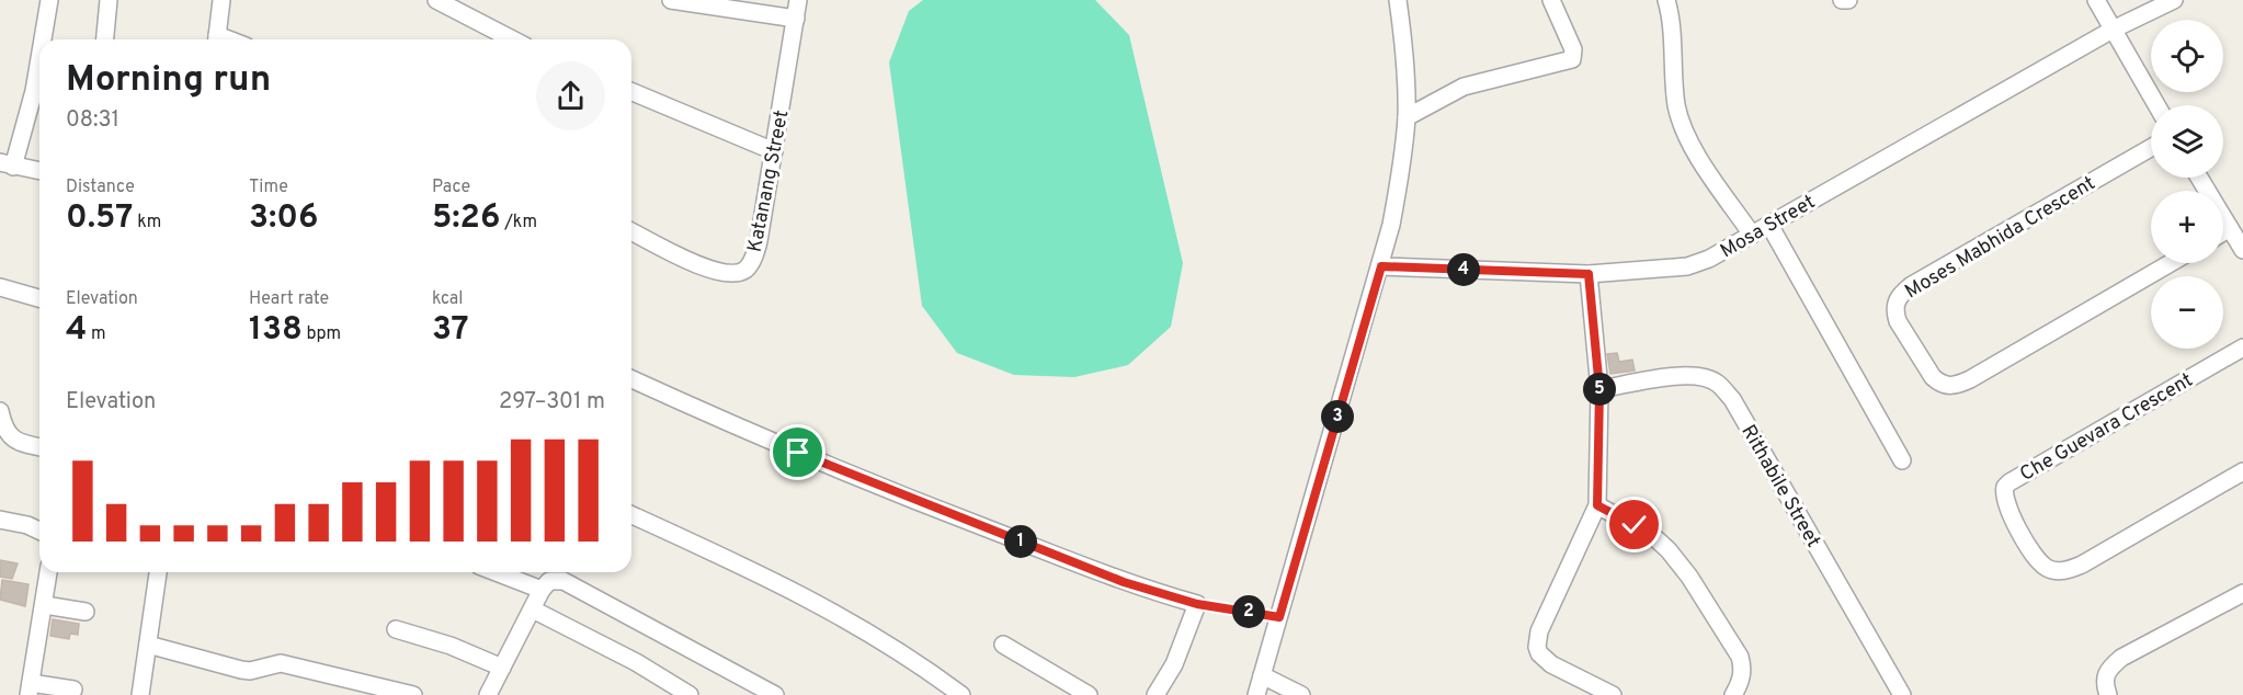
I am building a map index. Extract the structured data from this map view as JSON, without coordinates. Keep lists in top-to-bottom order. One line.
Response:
{"streets":{"street":["Katanang Street","Mosa Street","Moses Mabhida Crescent","Che Guevara Crescent","Rithabile Street"]},"page":{"map_buttons":["+","−"],"heading":["Morning run","08:31"],"stats":[["Distance","0.57 km"],["Time","3:06"],["Pace","5:26 /km"],["Elevation","4 m"],["Heart rate","138 bpm"],["kcal","37"]],"pins":["4","5","3","1","2"],"chart":["Elevation","297–301 m"]}}
